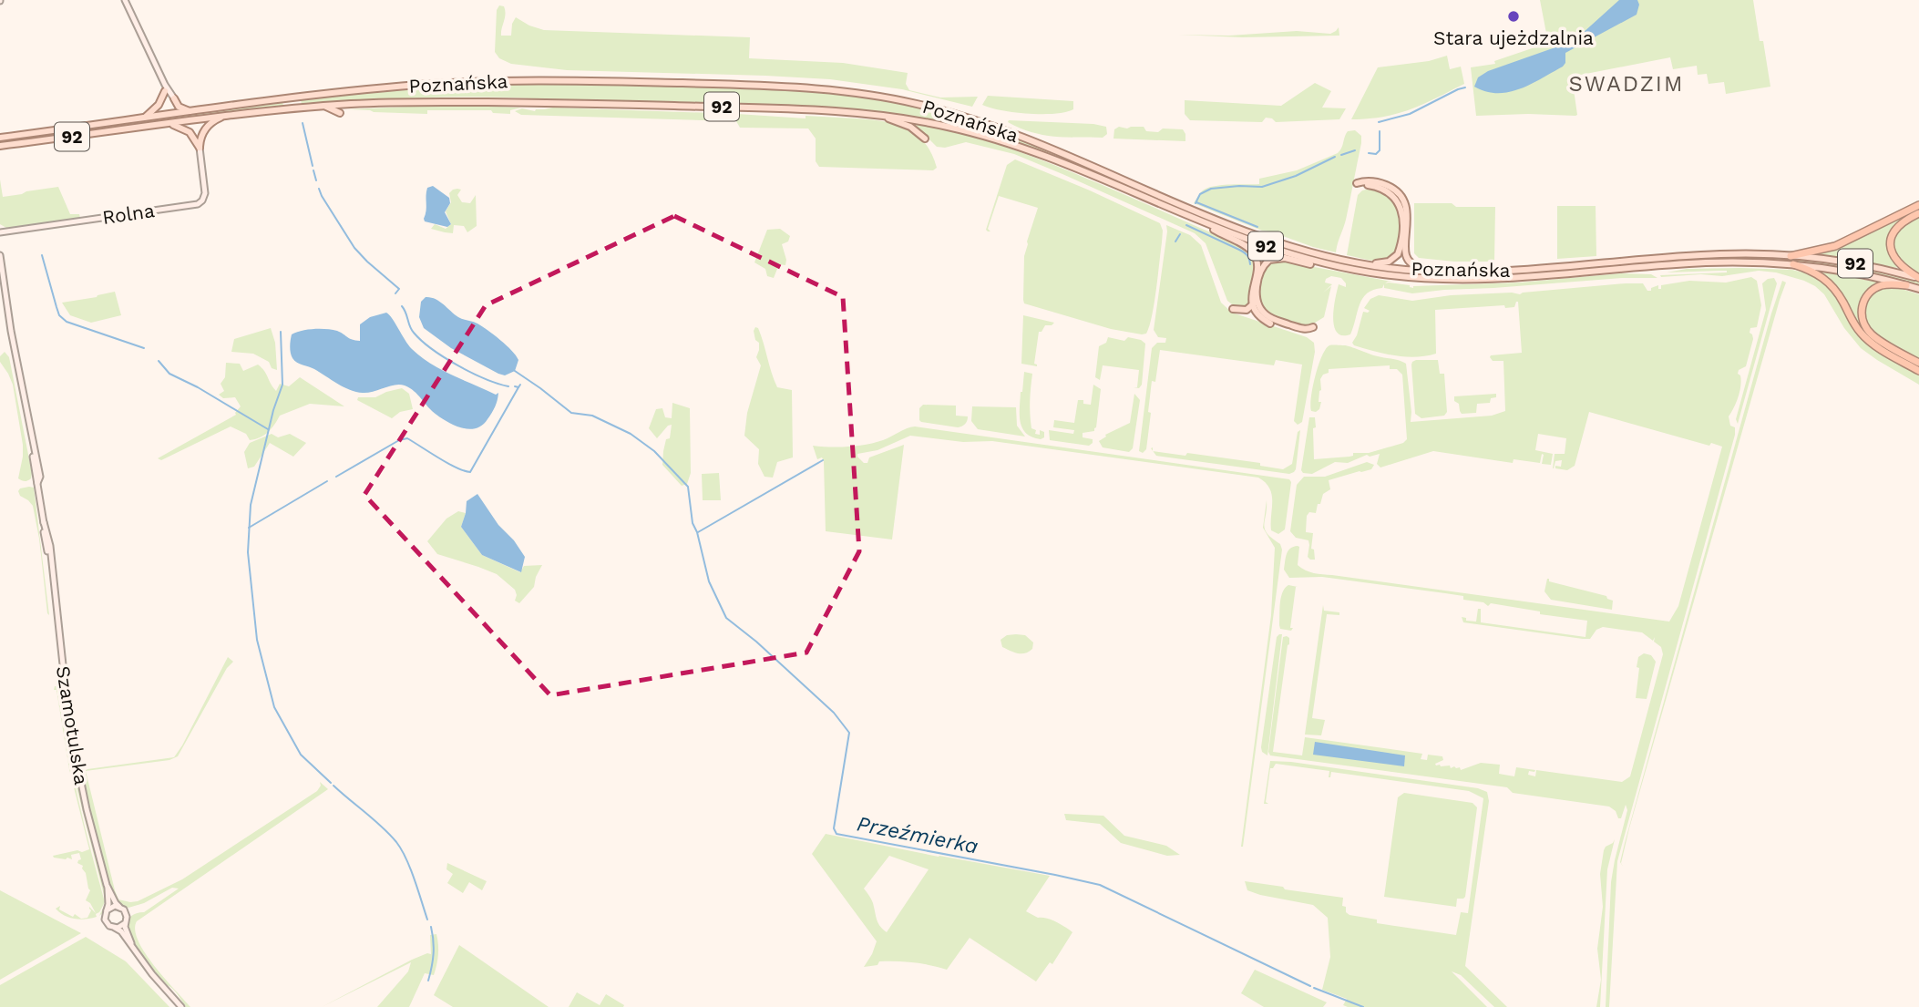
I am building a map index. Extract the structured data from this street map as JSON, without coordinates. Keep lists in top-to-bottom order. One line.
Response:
{"streets":{"main road":["Poznańska","92"],"street":["Rolna","Szamotulska"]},"districts":["SWADZIM"],"water":["Przeźmierka"],"places":["Stara ujeżdzalnia"]}
